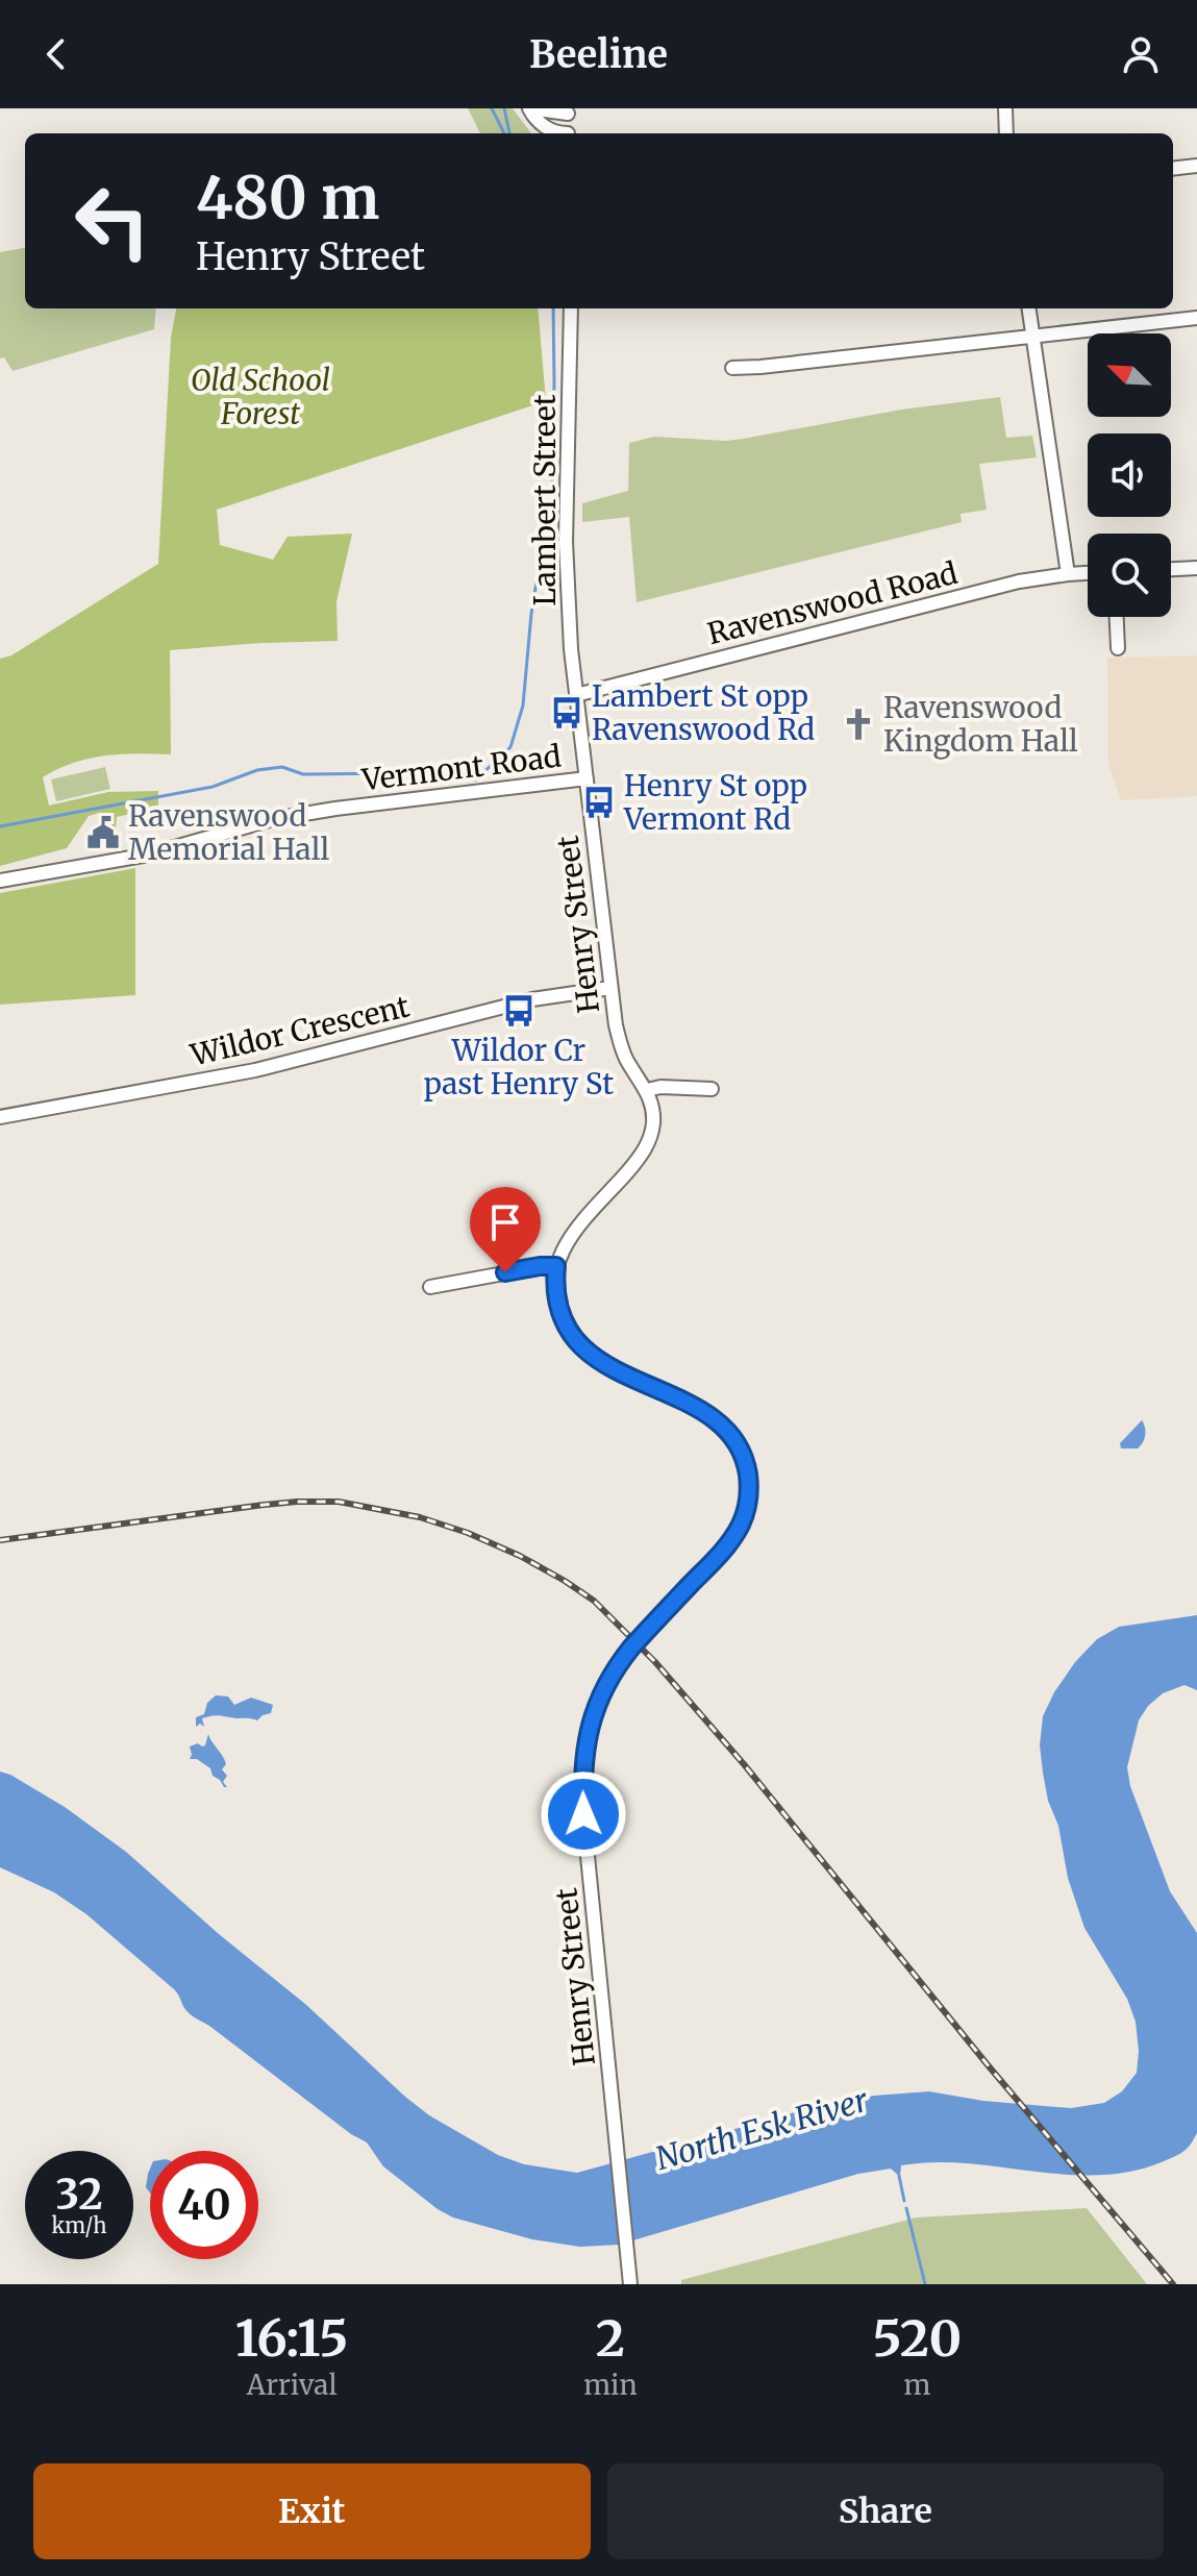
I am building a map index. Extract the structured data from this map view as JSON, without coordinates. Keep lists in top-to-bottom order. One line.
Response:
{"streets":{"street":["Lambert Street","Ravenswood Road","Vermont Road","Henry Street","Wildor Crescent"]},"crossings":[["Lambert Street","Ravenswood Road"],["Lambert Street","Henry Street"],["Ravenswood Road","Henry Street"],["Vermont Road","Henry Street"],["Henry Street","Wildor Crescent"]],"water":["North Esk River"],"parks":["Old School Forest"],"places":{"bus stop":["Lambert St opp Ravenswood Rd","Henry St opp Vermont Rd","Wildor Cr past Henry St"],"church":["Ravenswood Kingdom Hall"],"public building":["Ravenswood Memorial Hall"]},"north":"top left","page":{"header":"Beeline","turn":["480 m","Henry Street"],"speed":"32 km/h","limit":"40","eta":["16:15","Arrival","2","min","520","m"],"buttons":["Exit","Share"]}}
